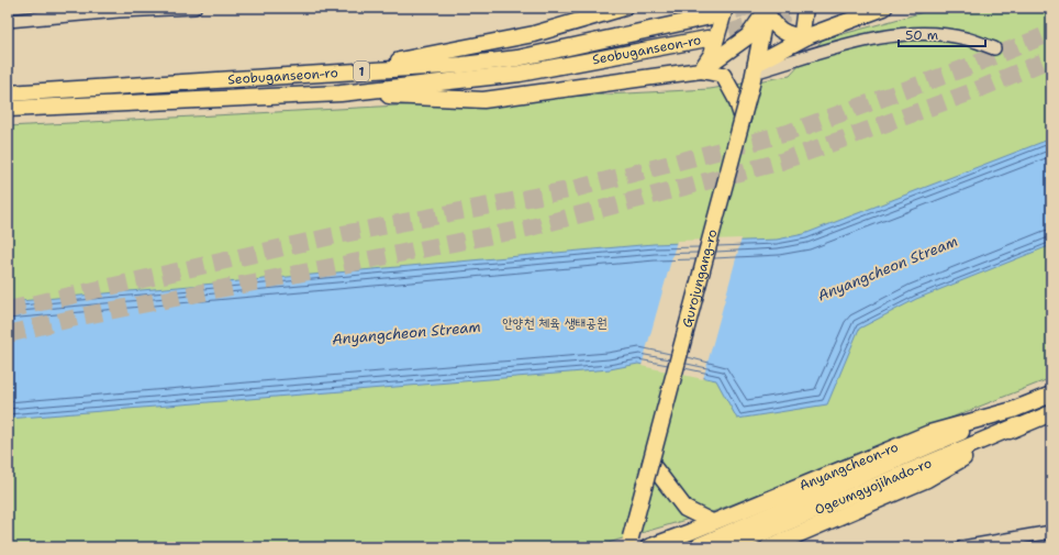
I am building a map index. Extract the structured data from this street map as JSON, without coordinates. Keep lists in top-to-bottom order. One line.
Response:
{"streets":{"main road":["Seobuganseon-ro","1","Gurojungang-ro","Anyangcheon-ro","Ogeumgyojihado-ro"]},"crossings":[["Anyangcheon-ro","Ogeumgyojihado-ro"]],"water":["Anyangcheon Stream"],"parks":["안양천 체육 생태공원"],"scale_bar":"50 m"}
